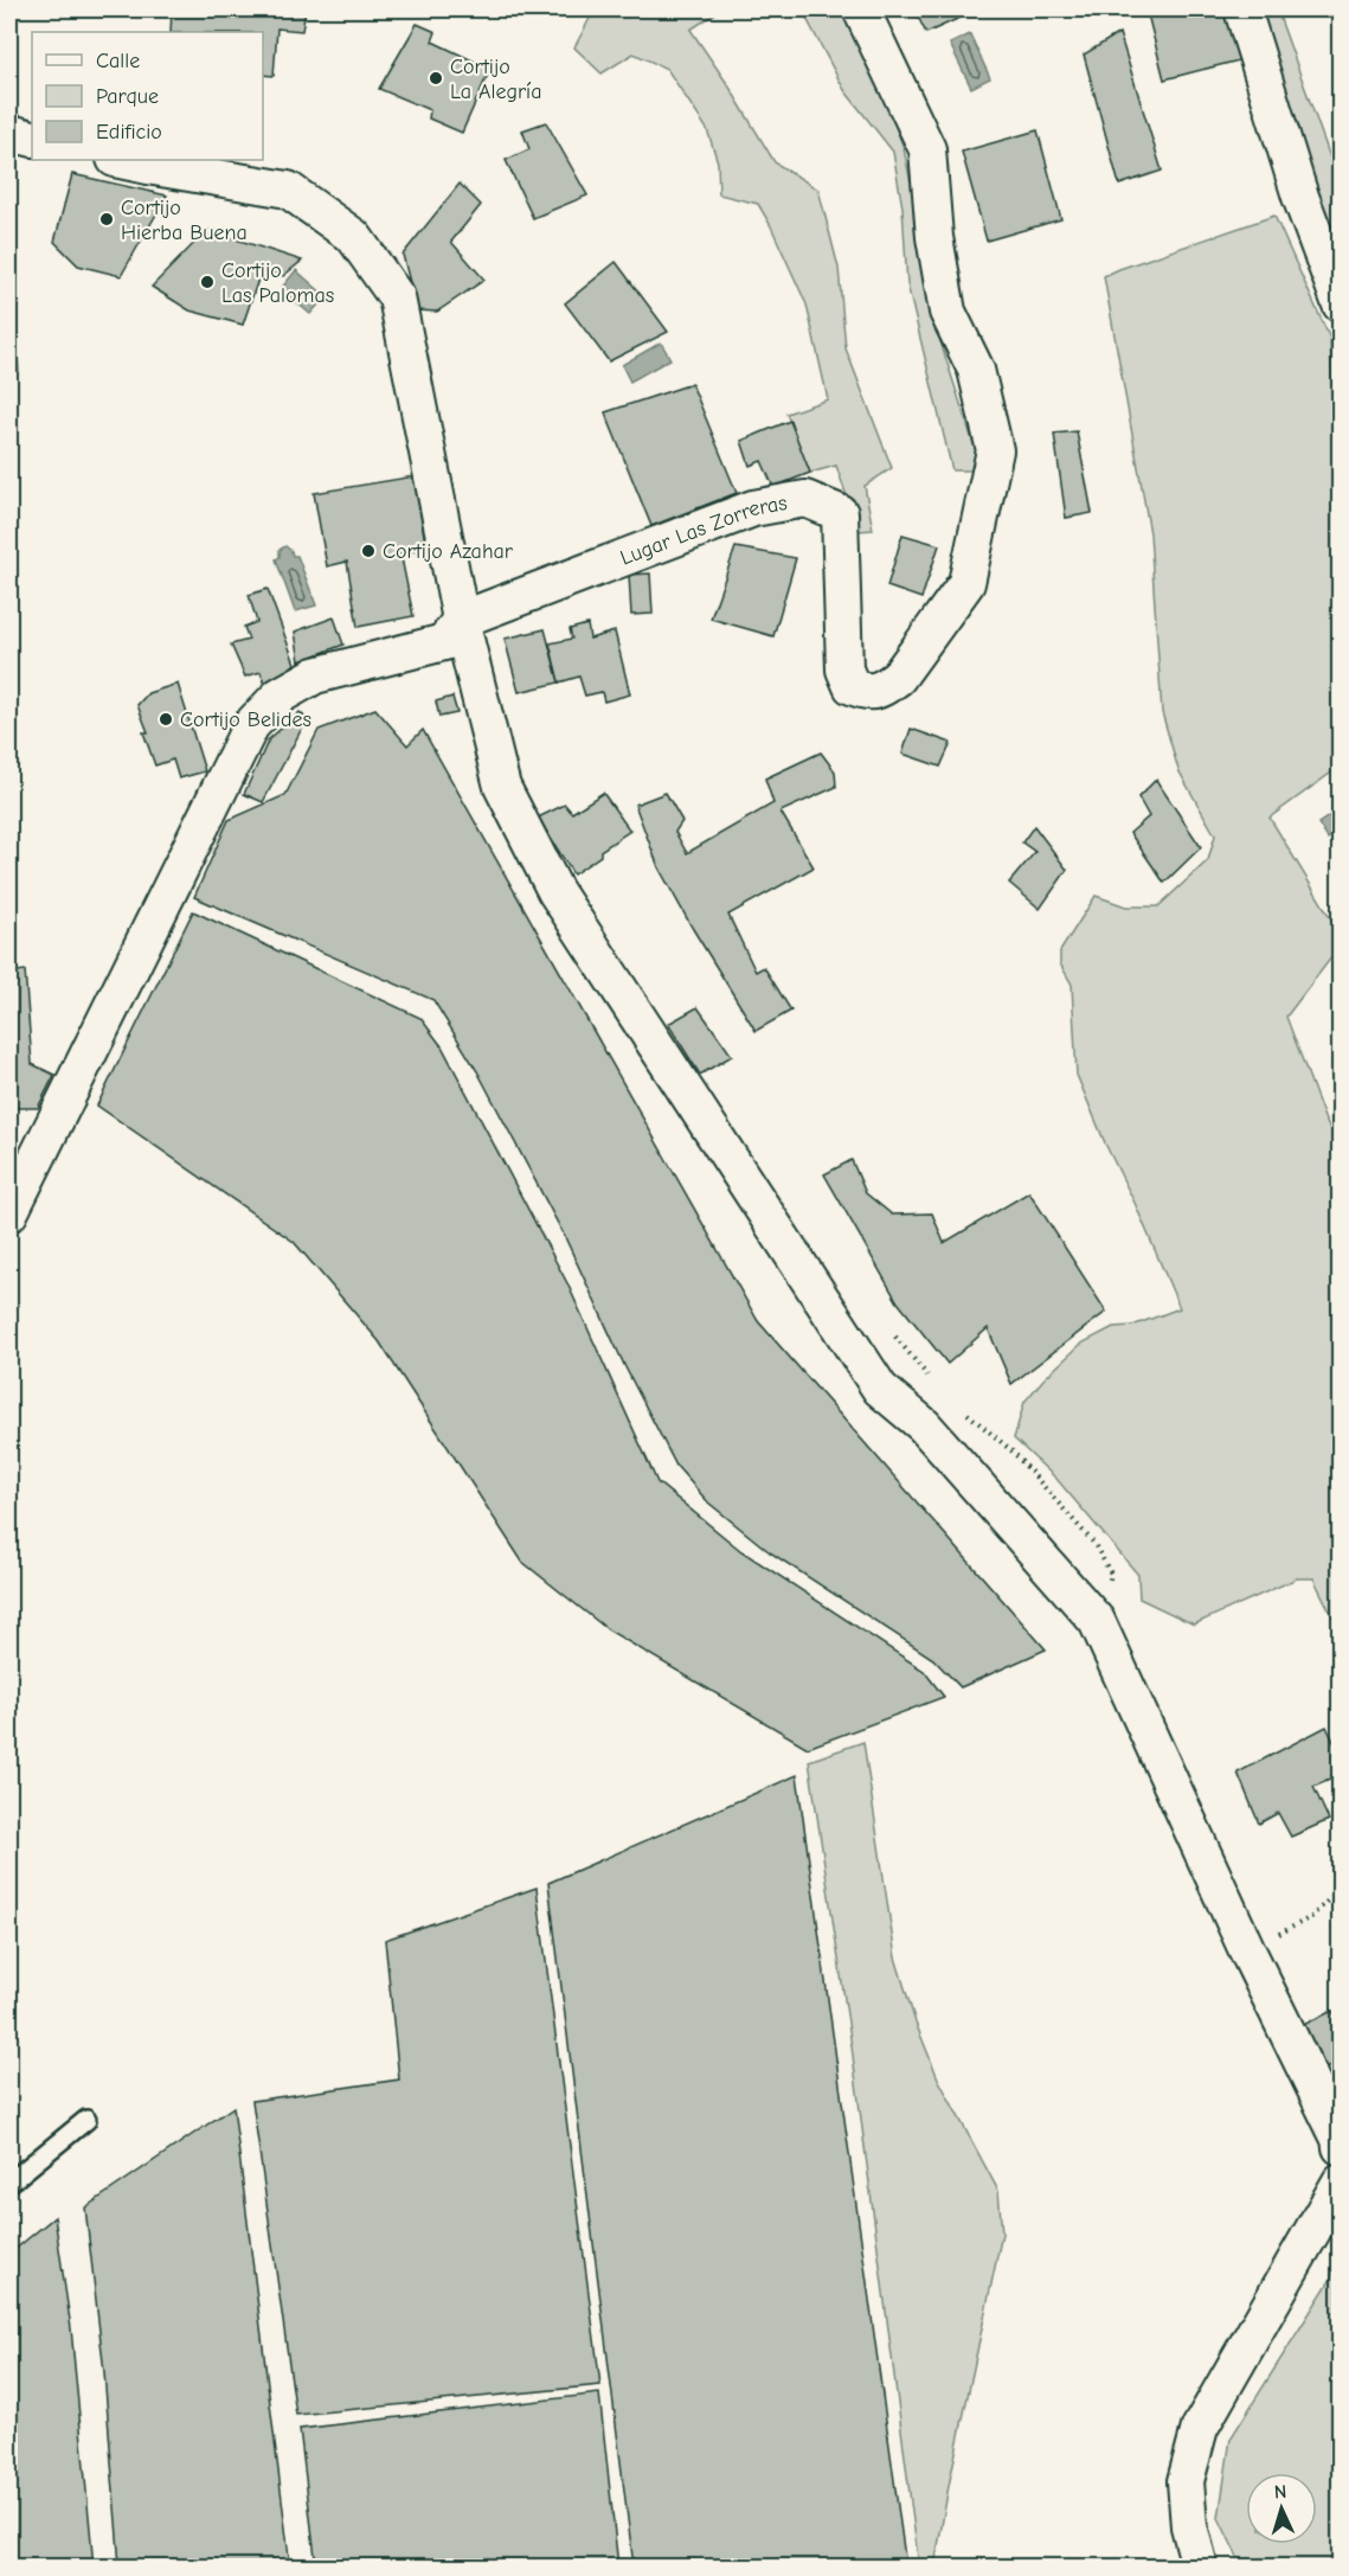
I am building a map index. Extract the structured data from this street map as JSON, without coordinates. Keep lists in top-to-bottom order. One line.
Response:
{"streets":{"street":["Lugar Las Zorreras"]},"places":["Cortijo La Alegría","Cortijo Hierba Buena","Cortijo Las Palomas","Cortijo Azahar","Cortijo Belides"],"legend":["Calle","Parque","Edificio"],"north":"top"}
